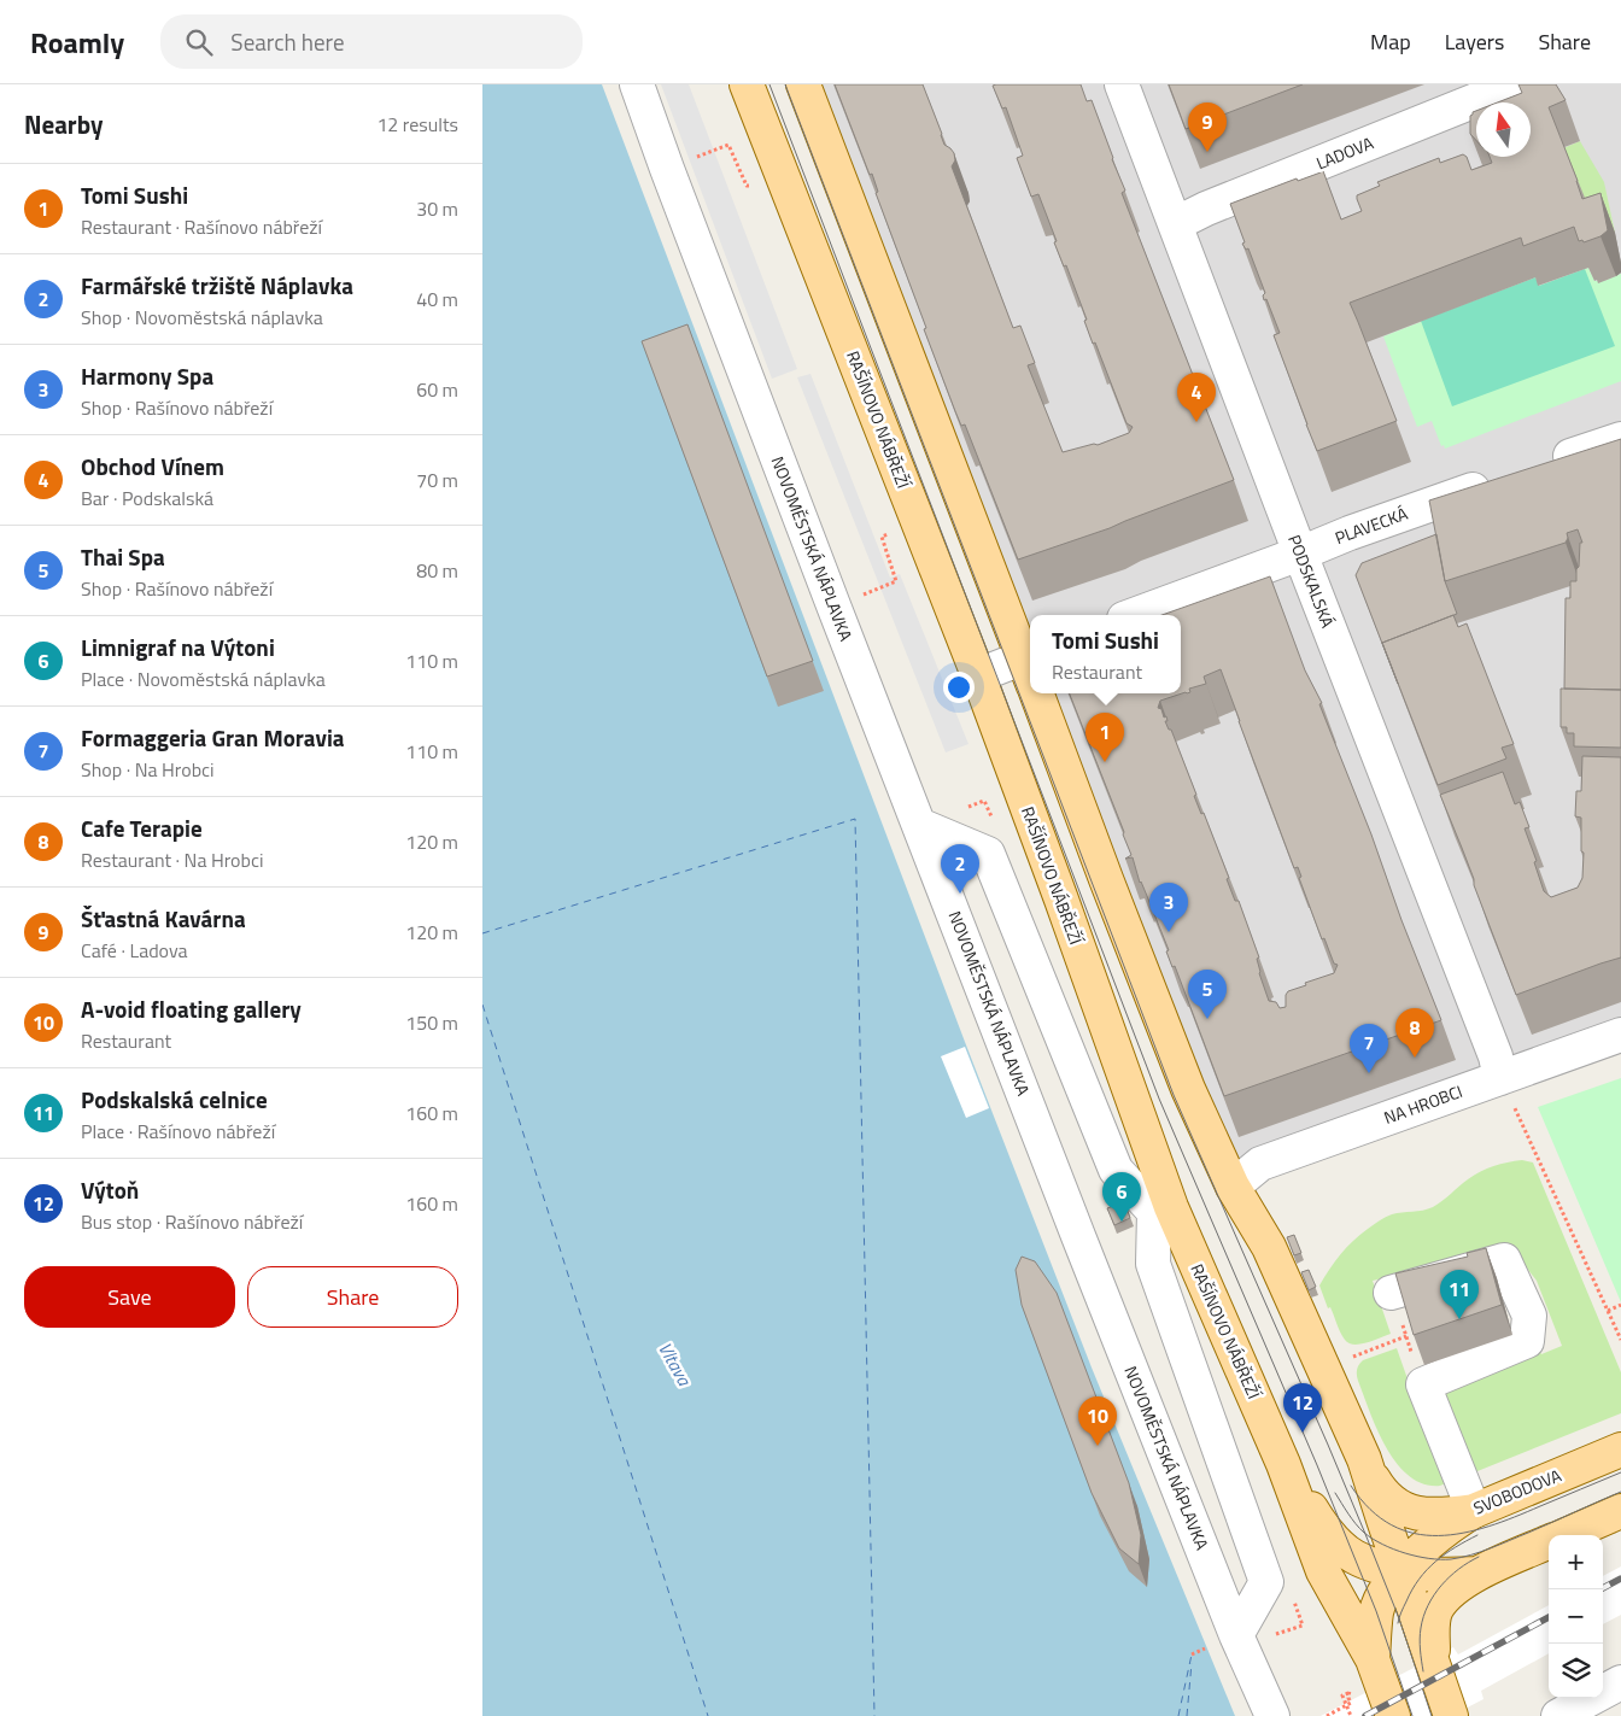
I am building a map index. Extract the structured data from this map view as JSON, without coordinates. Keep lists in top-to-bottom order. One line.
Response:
{"streets":{"main road":["RAŠÍNOVO NÁBŘEŽÍ","SVOBODOVA"],"street":["LADOVA","PLAVECKÁ","NOVOMĚSTSKÁ NÁPLAVKA","PODSKALSKÁ","NA HROBCI"]},"crossings":[["LADOVA","PODSKALSKÁ"],["RAŠÍNOVO NÁBŘEŽÍ","SVOBODOVA"],["PLAVECKÁ","PODSKALSKÁ"],["PODSKALSKÁ","NA HROBCI"]],"water":["Vltava"],"north":"top","page":{"header":"Roamly","search":"Search here","nav":["Map","Layers","Share"],"heading":["Nearby","12 results"],"pins":["9","4","1","2","3","5","8","7","6","11","12","10"],"list":[{"mark":"1","name":"Tomi Sushi","note":"Restaurant · Rašínovo nábřeží","value":"30 m"},{"mark":"2","name":"Farmářské tržiště Náplavka","note":"Shop · Novoměstská náplavka","value":"40 m"},{"mark":"3","name":"Harmony Spa","note":"Shop · Rašínovo nábřeží","value":"60 m"},{"mark":"4","name":"Obchod Vínem","note":"Bar · Podskalská","value":"70 m"},{"mark":"5","name":"Thai Spa","note":"Shop · Rašínovo nábřeží","value":"80 m"},{"mark":"6","name":"Limnigraf na Výtoni","note":"Place · Novoměstská náplavka","value":"110 m"},{"mark":"7","name":"Formaggeria Gran Moravia","note":"Shop · Na Hrobci","value":"110 m"},{"mark":"8","name":"Cafe Terapie","note":"Restaurant · Na Hrobci","value":"120 m"},{"mark":"9","name":"Šťastná Kavárna","note":"Café · Ladova","value":"120 m"},{"mark":"10","name":"A-void floating gallery","note":"Restaurant","value":"150 m"},{"mark":"11","name":"Podskalská celnice","note":"Place · Rašínovo nábřeží","value":"160 m"},{"mark":"12","name":"Výtoň","note":"Bus stop · Rašínovo nábřeží","value":"160 m"}],"popup":["Tomi Sushi","Restaurant"],"buttons":["Save","Share"],"map_buttons":["+","−"]}}
